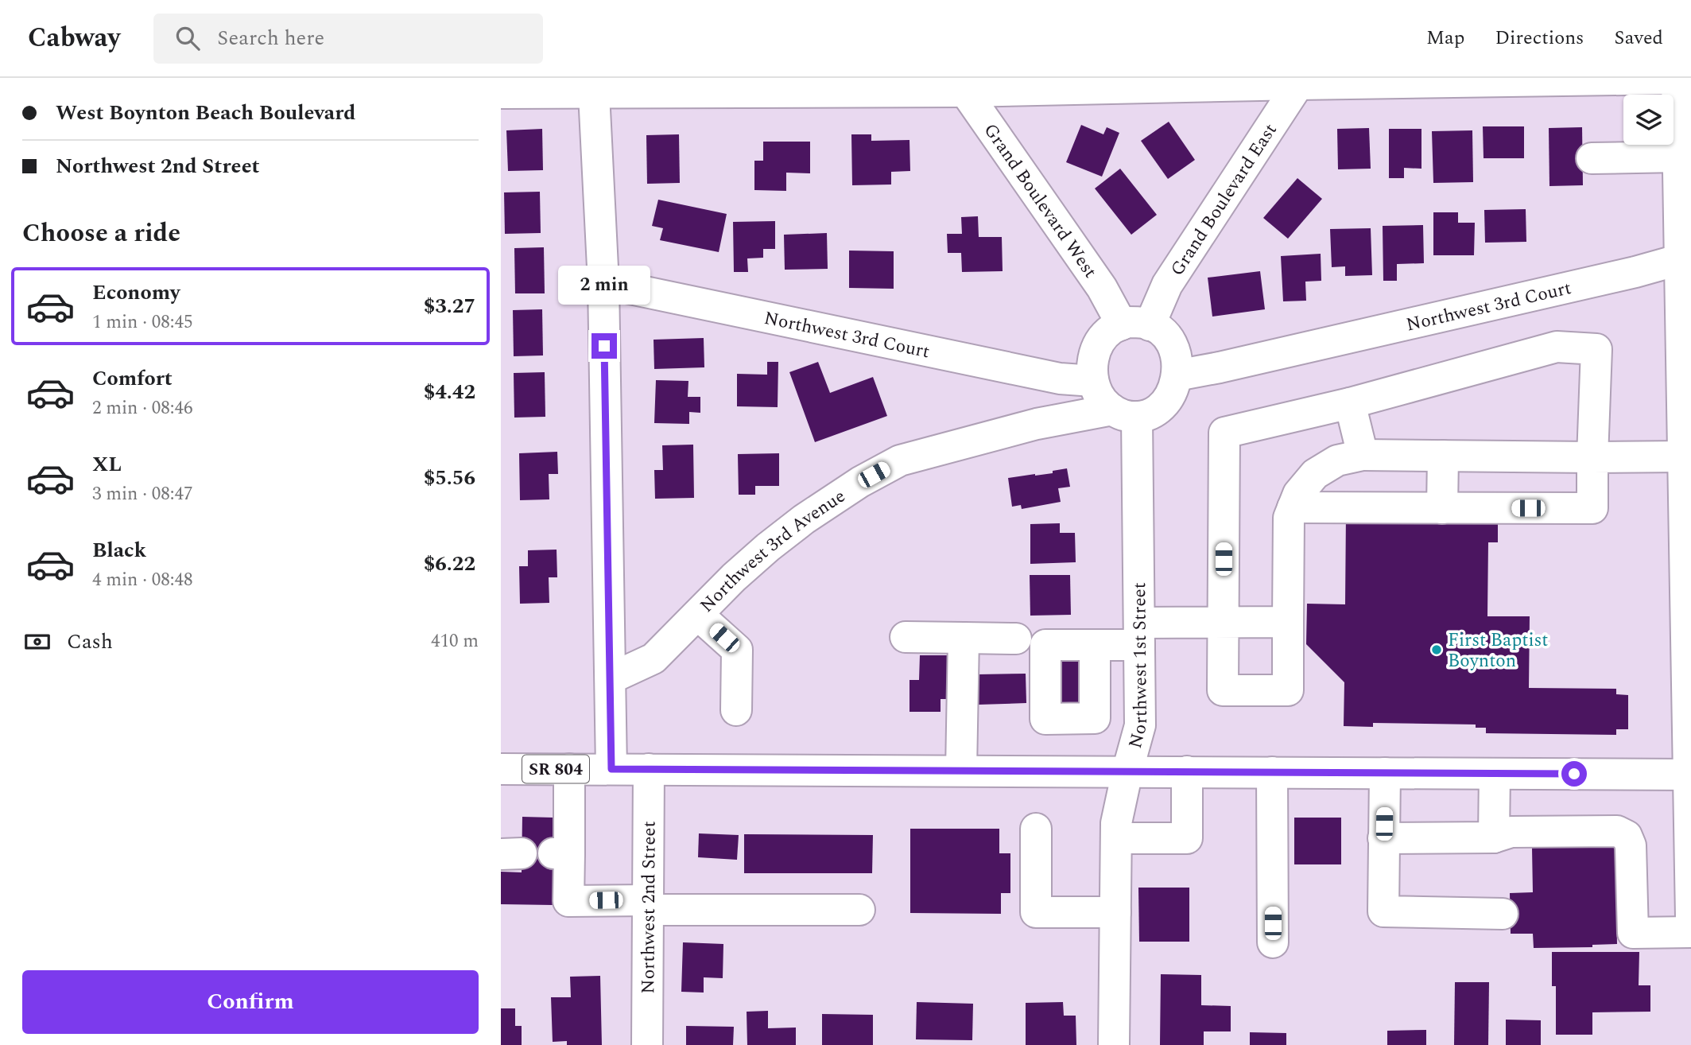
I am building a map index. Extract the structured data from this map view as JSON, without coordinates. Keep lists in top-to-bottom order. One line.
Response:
{"streets":{"street":["Grand Boulevard East","Grand Boulevard West","Northwest 3rd Court","Northwest 3rd Avenue","Northwest 1st Street","SR 804","Northwest 2nd Street"]},"crossings":[["Grand Boulevard East","Grand Boulevard West"],["Grand Boulevard East","Northwest 3rd Court"],["Grand Boulevard East","Northwest 3rd Avenue"],["Grand Boulevard East","Northwest 1st Street"],["Grand Boulevard West","Northwest 3rd Court"],["Grand Boulevard West","Northwest 3rd Avenue"],["Grand Boulevard West","Northwest 1st Street"],["Northwest 3rd Court","Northwest 3rd Avenue"],["Northwest 3rd Court","Northwest 1st Street"],["Northwest 3rd Avenue","Northwest 1st Street"],["Northwest 1st Street","SR 804"],["SR 804","Northwest 2nd Street"]],"places":["First Baptist Boynton"],"page":{"header":"Cabway","search":"Search here","nav":["Map","Directions","Saved"],"banner":["West Boynton Beach Boulevard","Northwest 2nd Street"],"heading":"Choose a ride","bubble":"2 min","list":[{"name":"Economy","note":"1 min · 08:45","value":"$3.27"},{"name":"Comfort","note":"2 min · 08:46","value":"$4.42"},{"name":"XL","note":"3 min · 08:47","value":"$5.56"},{"name":"Black","note":"4 min · 08:48","value":"$6.22"}],"pay":["Cash","410 m"],"buttons":"Confirm"}}
